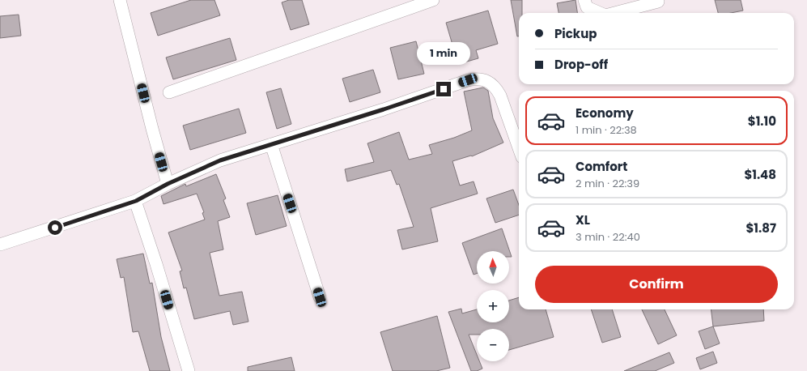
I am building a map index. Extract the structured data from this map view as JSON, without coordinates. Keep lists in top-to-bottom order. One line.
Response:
{"north":"top","page":{"banner":["Pickup","Drop-off"],"bubble":"1 min","list":[{"name":"Economy","note":"1 min · 22:38","value":"$1.10"},{"name":"Comfort","note":"2 min · 22:39","value":"$1.48"},{"name":"XL","note":"3 min · 22:40","value":"$1.87"}],"map_buttons":["+","−"],"buttons":"Confirm"}}
